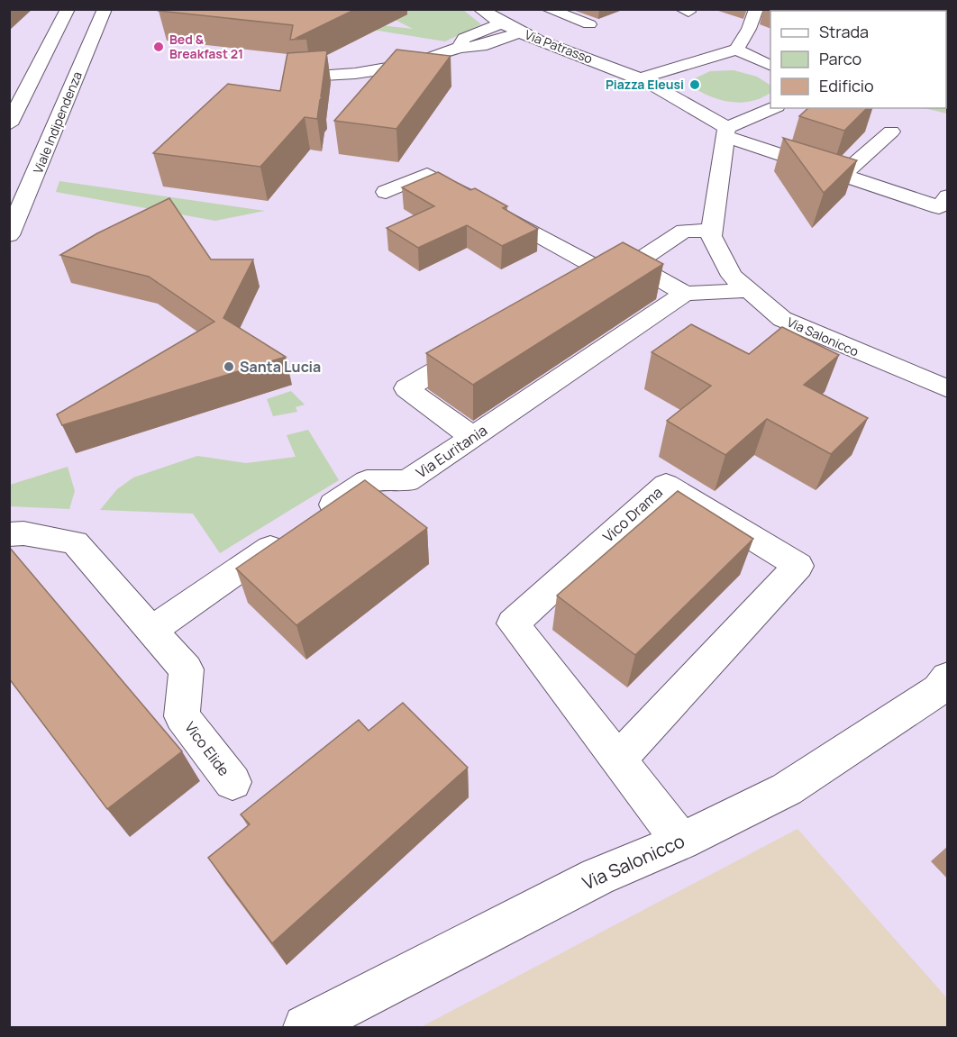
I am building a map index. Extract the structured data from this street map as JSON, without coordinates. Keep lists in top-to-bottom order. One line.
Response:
{"streets":{"street":["Via Patrasso","Viale Indipendenza","Via Salonicco","Via Euritania","Vico Drama","Vico Elide"]},"crossings":[["Via Salonicco","Vico Drama"]],"places":["Bed & Breakfast 21","Piazza Eleusi","Santa Lucia"],"legend":["Strada","Parco","Edificio"]}
